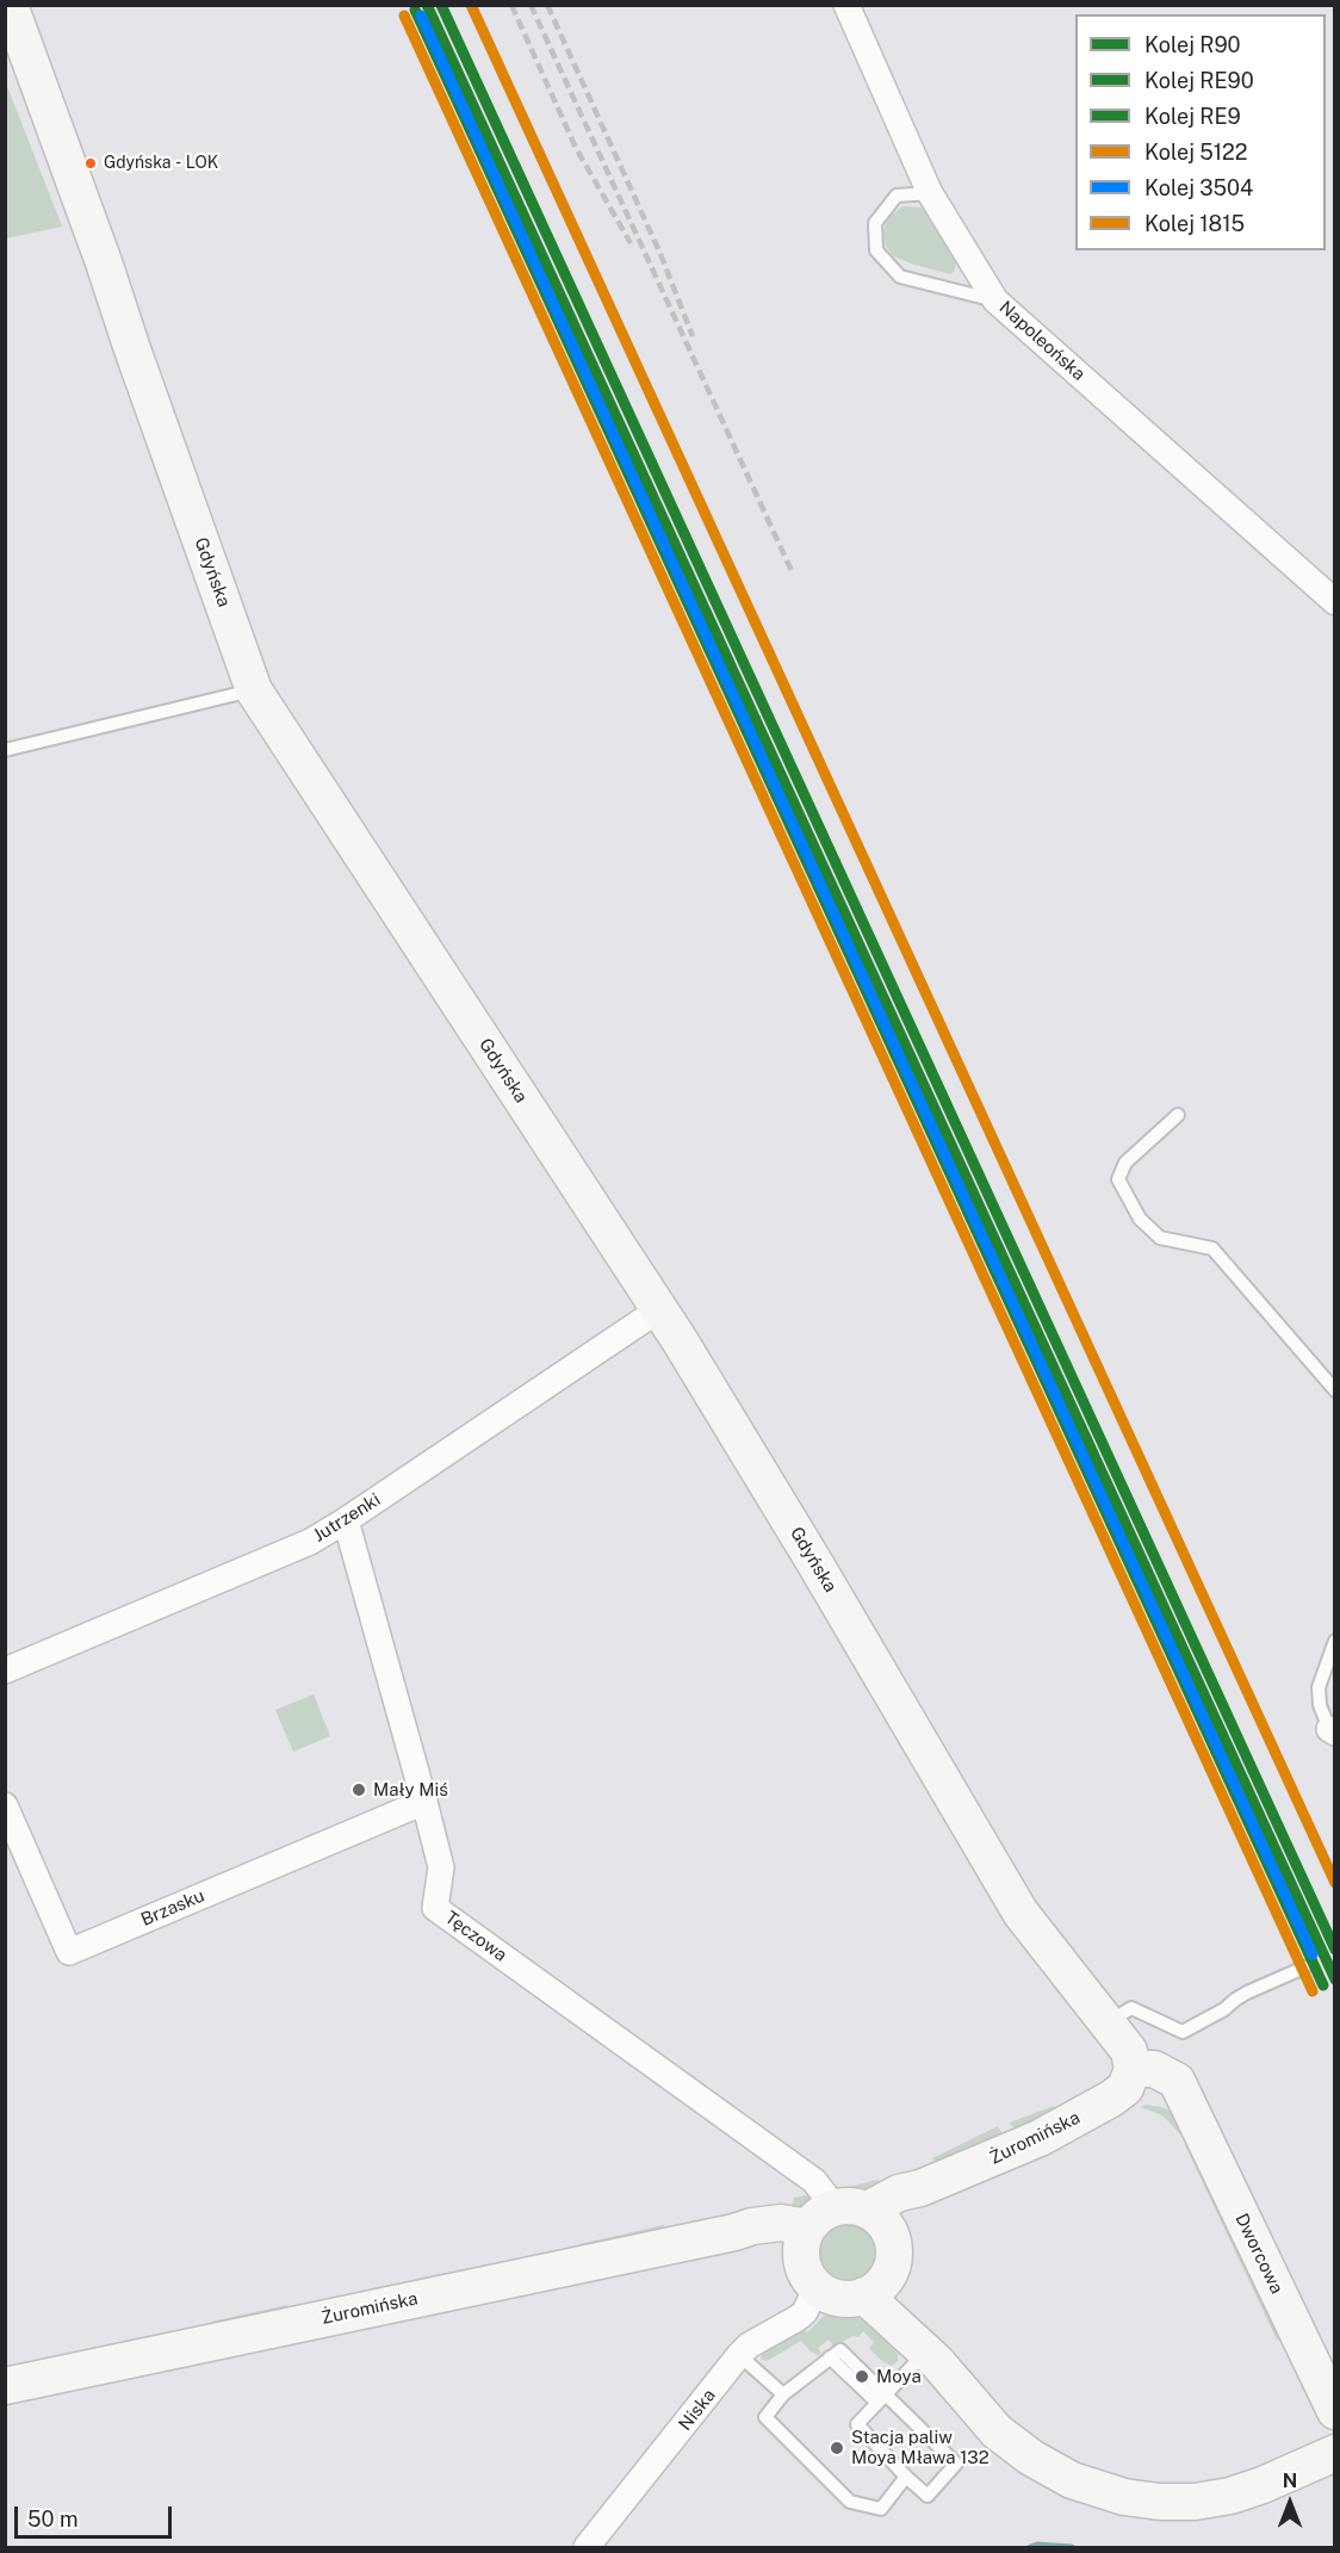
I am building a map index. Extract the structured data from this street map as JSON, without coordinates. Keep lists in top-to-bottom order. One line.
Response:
{"streets":{"main road":["Gdyńska","Żuromińska","Dworcowa"],"street":["Napoleońska","Jutrzenki","Brzasku","Tęczowa","Niska"]},"crossings":[["Gdyńska","Jutrzenki"],["Gdyńska","Żuromińska"],["Gdyńska","Dworcowa"],["Jutrzenki","Tęczowa"],["Brzasku","Tęczowa"],["Tęczowa","Żuromińska"],["Tęczowa","Niska"],["Żuromińska","Dworcowa"],["Żuromińska","Niska"]],"places":["Gdyńska - LOK","Mały Miś","Moya","Stacja paliw Moya Mława 132"],"lines":["rail line R90","rail line RE9","rail line 1815","rail line RE90","rail line 5122","rail line 3504"],"legend":["Kolej R90","Kolej RE90","Kolej RE9","Kolej 5122","Kolej 3504","Kolej 1815"],"scale_bar":"50 m","north":"top"}
